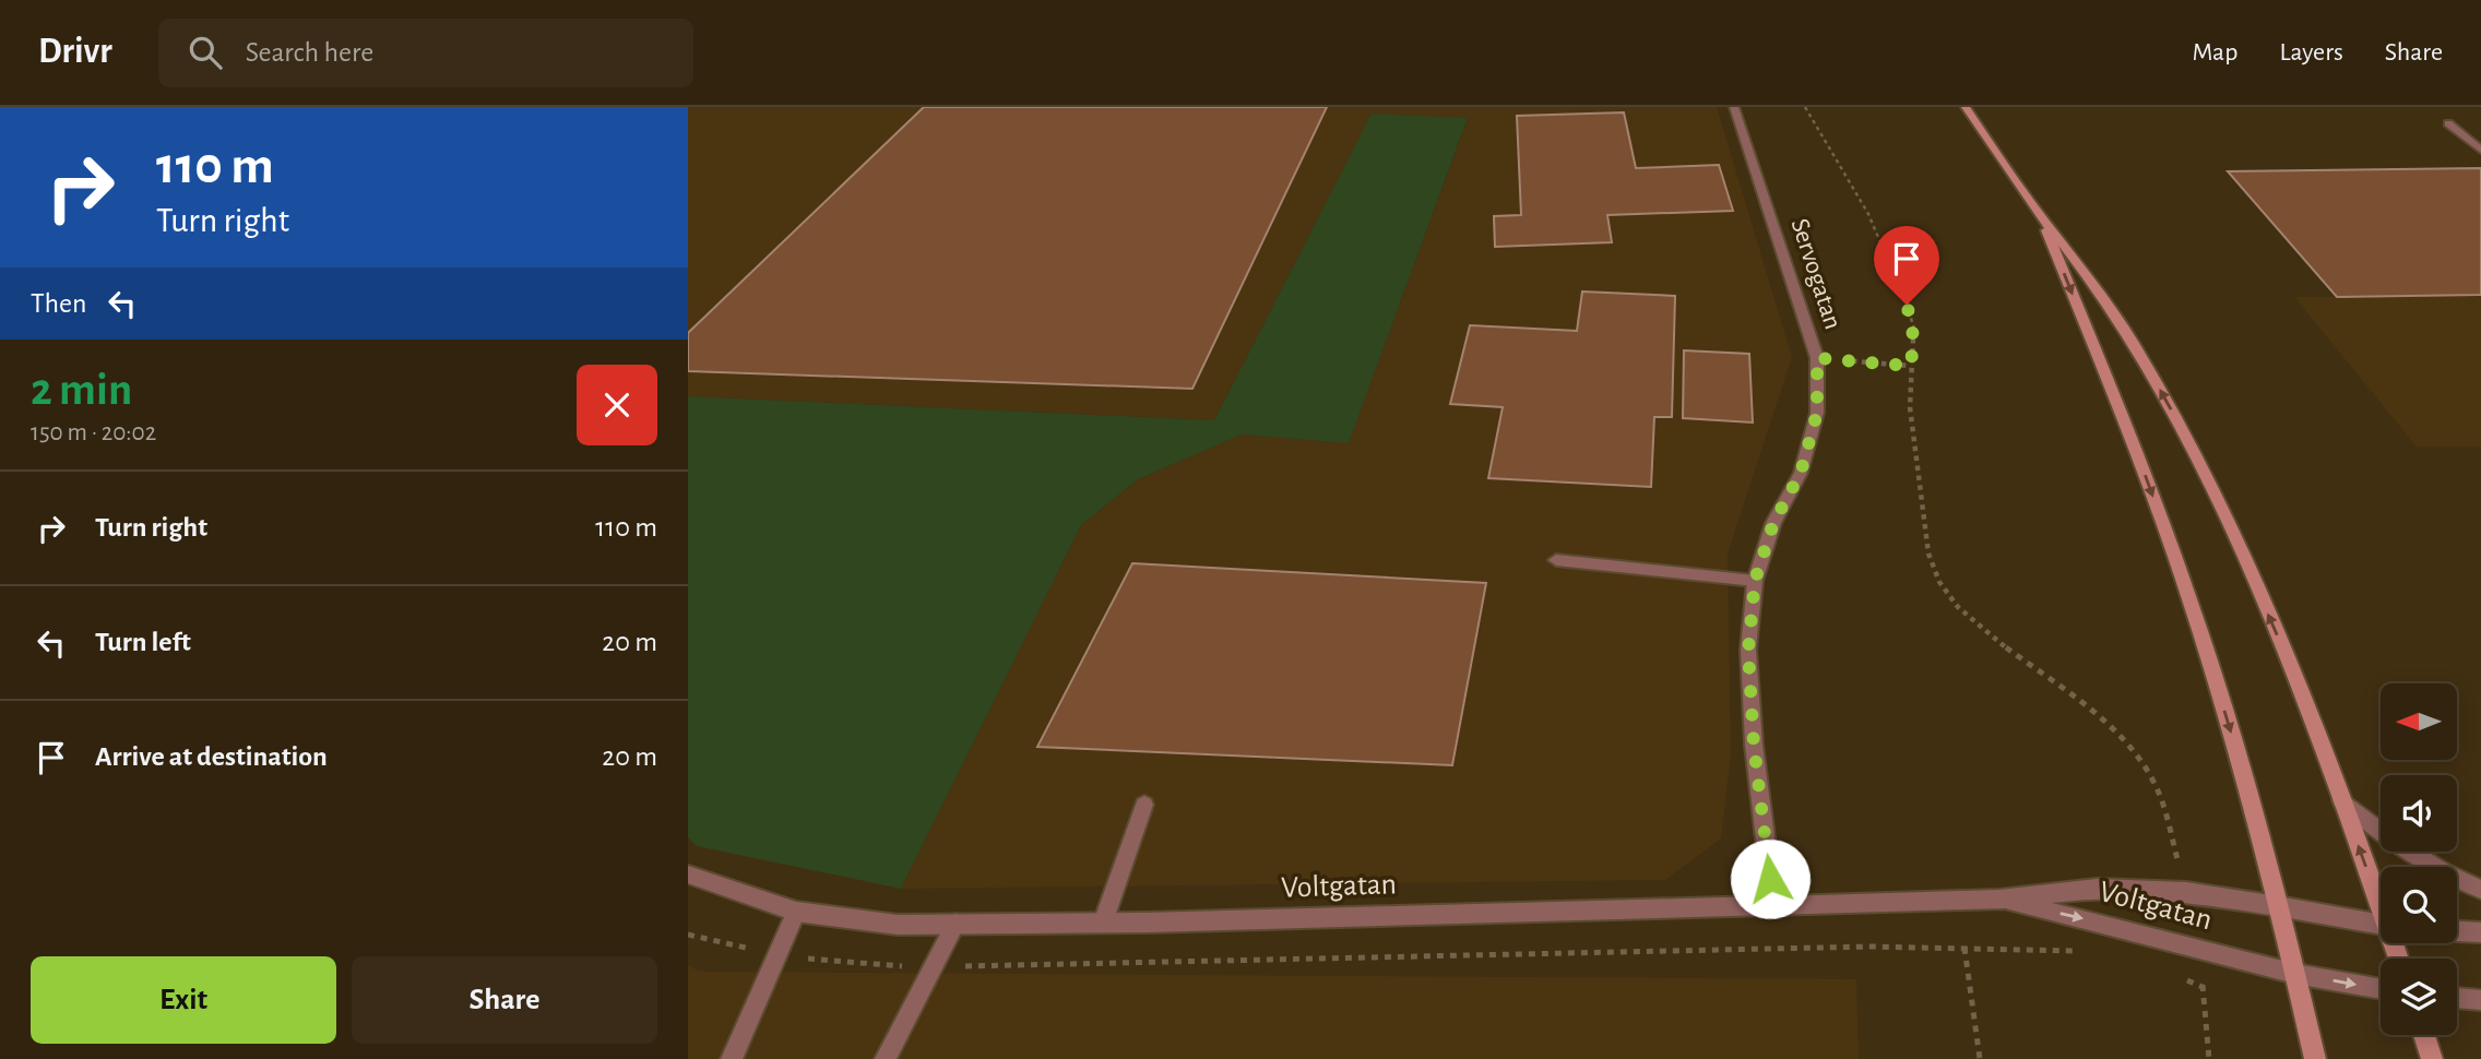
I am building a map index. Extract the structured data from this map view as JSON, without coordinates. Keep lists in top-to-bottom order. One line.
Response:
{"streets":{"street":["Servogatan","Voltgatan"]},"crossings":[["Servogatan","Voltgatan"]],"north":"left","page":{"header":"Drivr","search":"Search here","nav":["Map","Layers","Share"],"turn":["110 m","Turn right"],"then":"Then","heading":["2 min","150 m · 20:02"],"list":[{"name":"Turn right","value":"110 m"},{"name":"Turn left","value":"20 m"},{"name":"Arrive at destination","value":"20 m"}],"buttons":["Exit","Share"]}}
